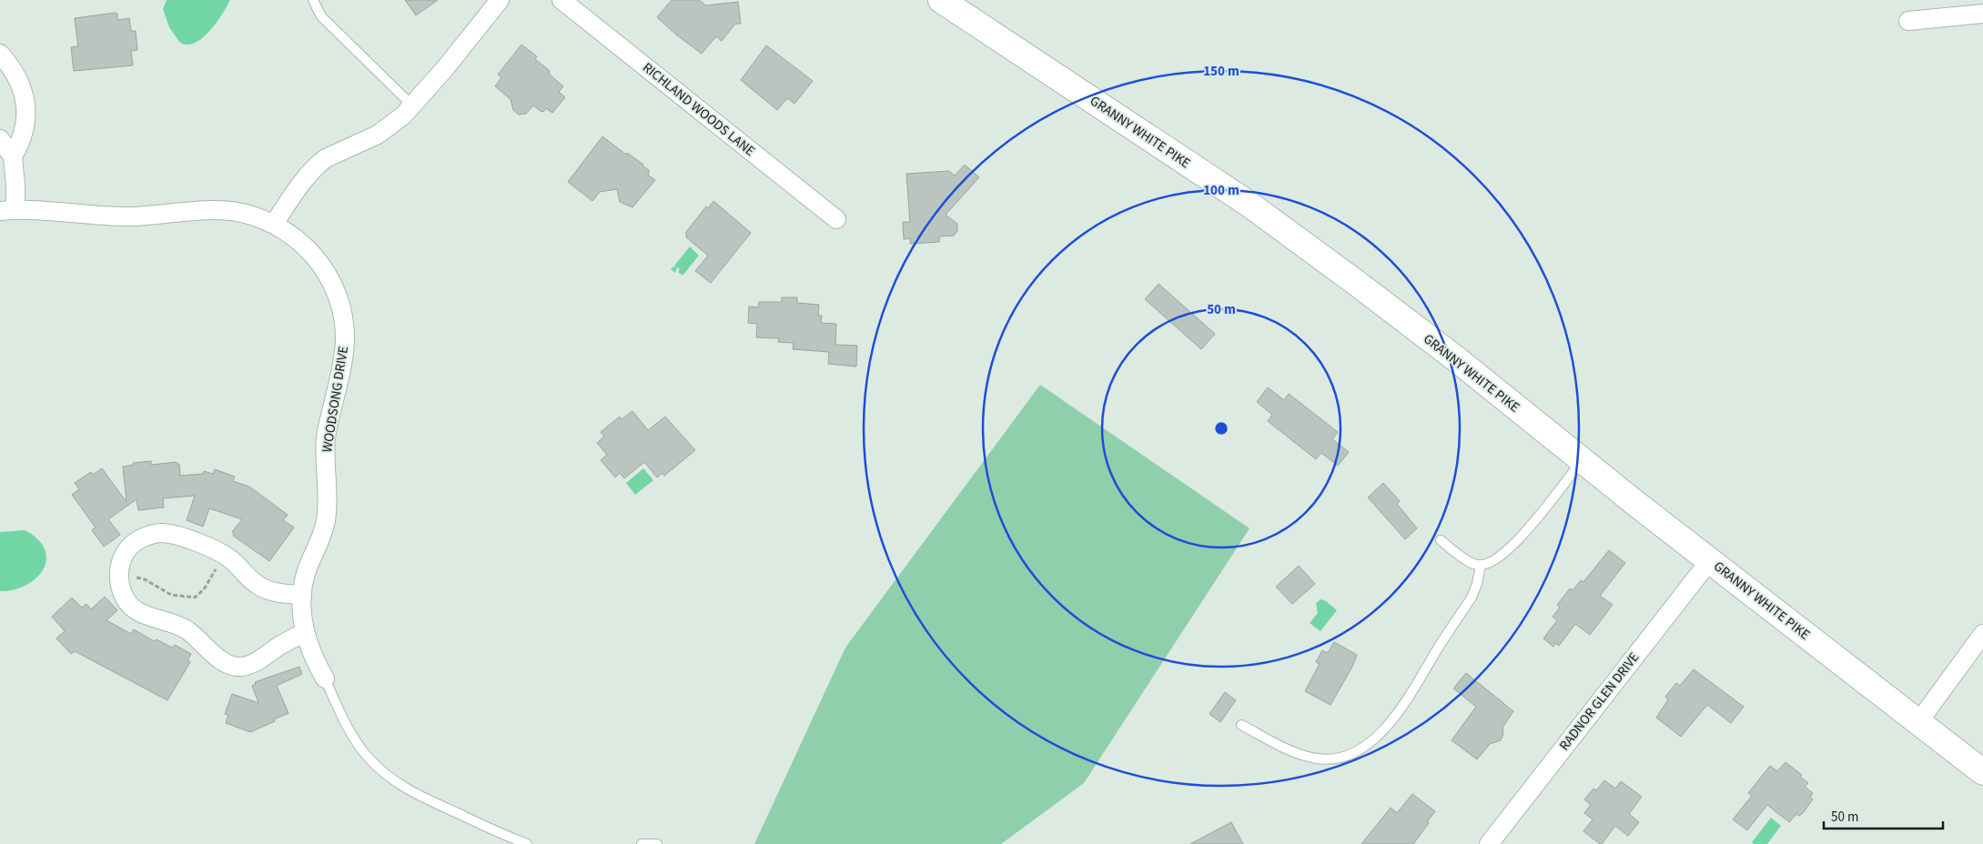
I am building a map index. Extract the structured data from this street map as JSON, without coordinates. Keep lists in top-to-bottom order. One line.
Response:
{"streets":{"main road":["GRANNY WHITE PIKE"],"street":["RICHLAND WOODS LANE","WOODSONG DRIVE","RADNOR GLEN DRIVE"]},"crossings":[["GRANNY WHITE PIKE","RADNOR GLEN DRIVE"]],"scale_bar":"50 m","rings":["150 m","100 m","50 m"]}
